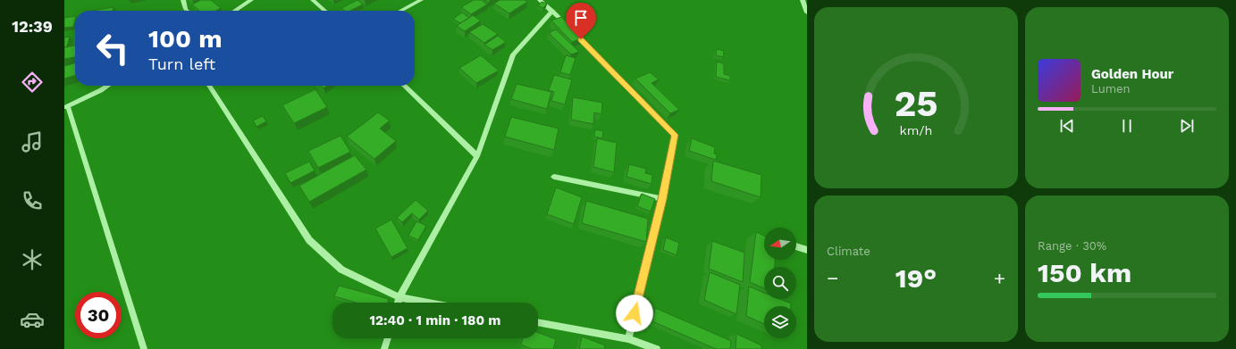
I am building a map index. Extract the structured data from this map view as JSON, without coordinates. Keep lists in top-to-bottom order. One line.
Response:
{"north":"left","page":{"tabs":"12:39","turn":["100 m","Turn left"],"song":["Golden Hour","Lumen"],"tile":["Climate",["Range · 30%","150 km"]],"heat":["−","19°","+"],"limit":"30","trip":"12:40 · 1 min · 180 m","gauge":["25","km/h"]}}
